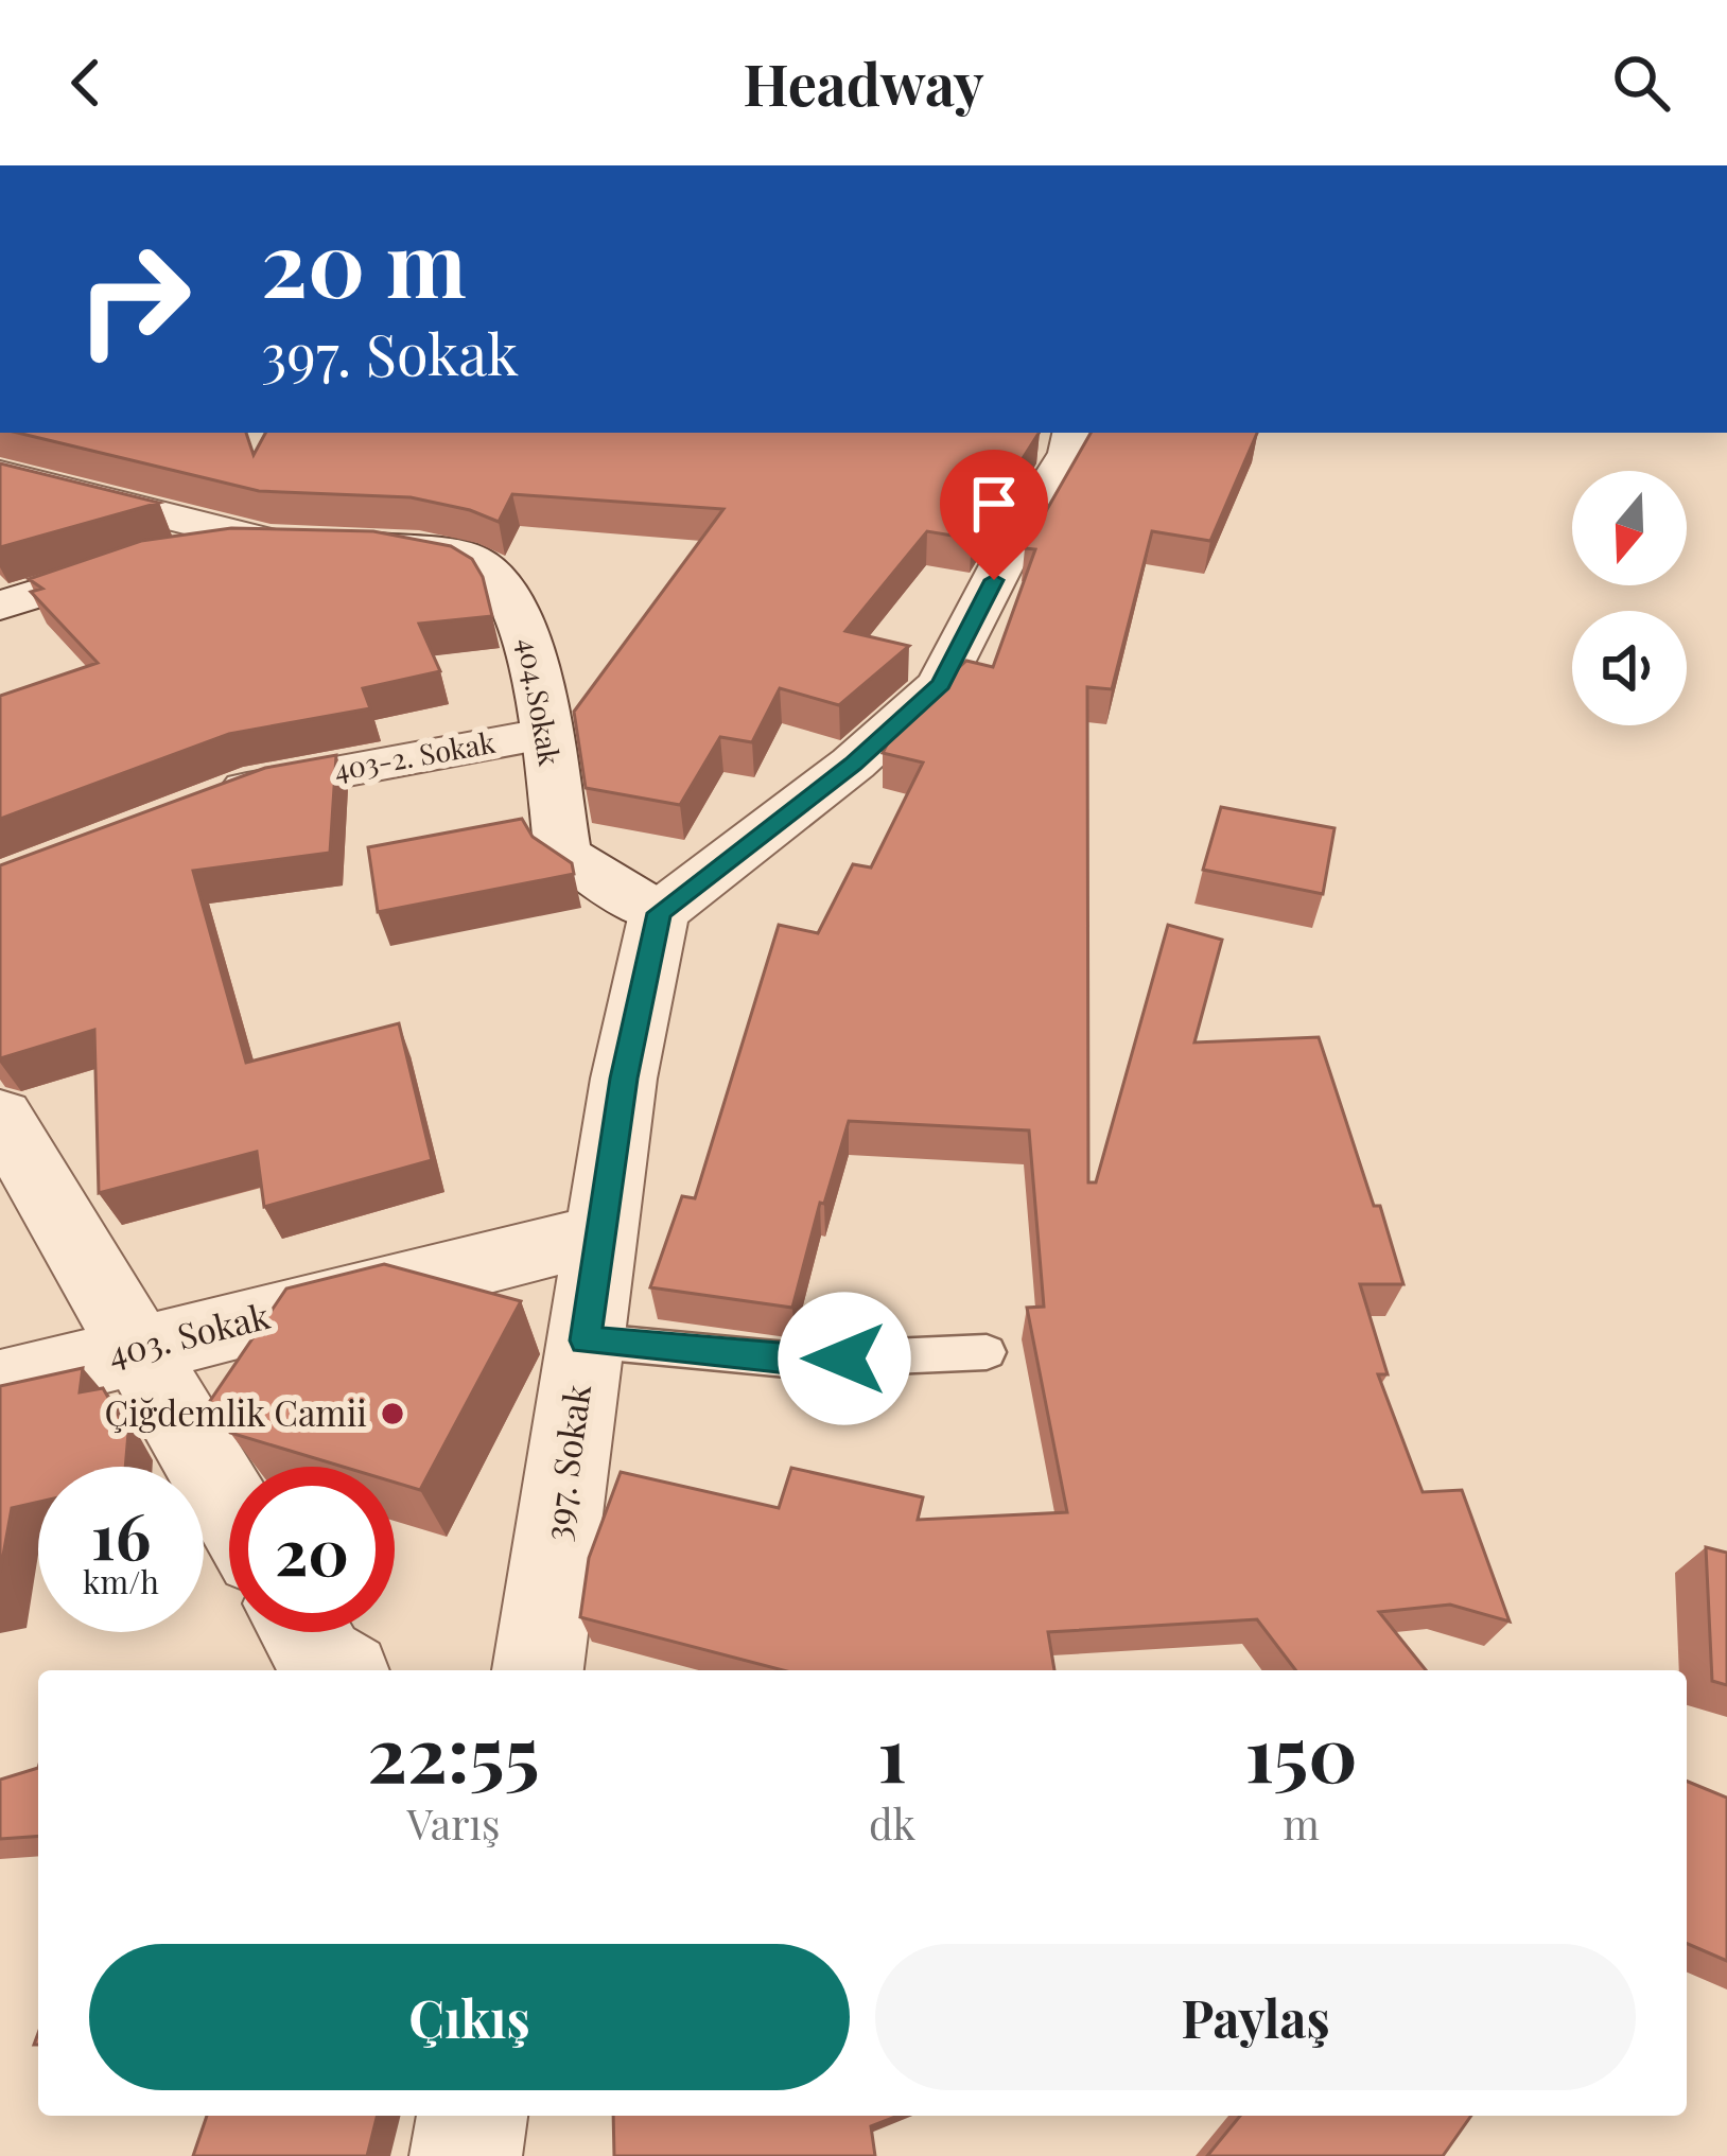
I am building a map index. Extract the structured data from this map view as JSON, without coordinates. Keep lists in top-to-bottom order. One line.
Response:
{"streets":{"street":["404.Sokak","403-2. Sokak","403. Sokak","397. Sokak"]},"crossings":[["404.Sokak","403-2. Sokak"],["404.Sokak","397. Sokak"],["403. Sokak","397. Sokak"]],"places":["Çiğdemlik Camii"],"north":"bottom","page":{"header":"Headway","turn":["20 m","397. Sokak"],"speed":"16 km/h","limit":"20","eta":["22:55","Varış","1","dk","150","m"],"buttons":["Çıkış","Paylaş"]}}
